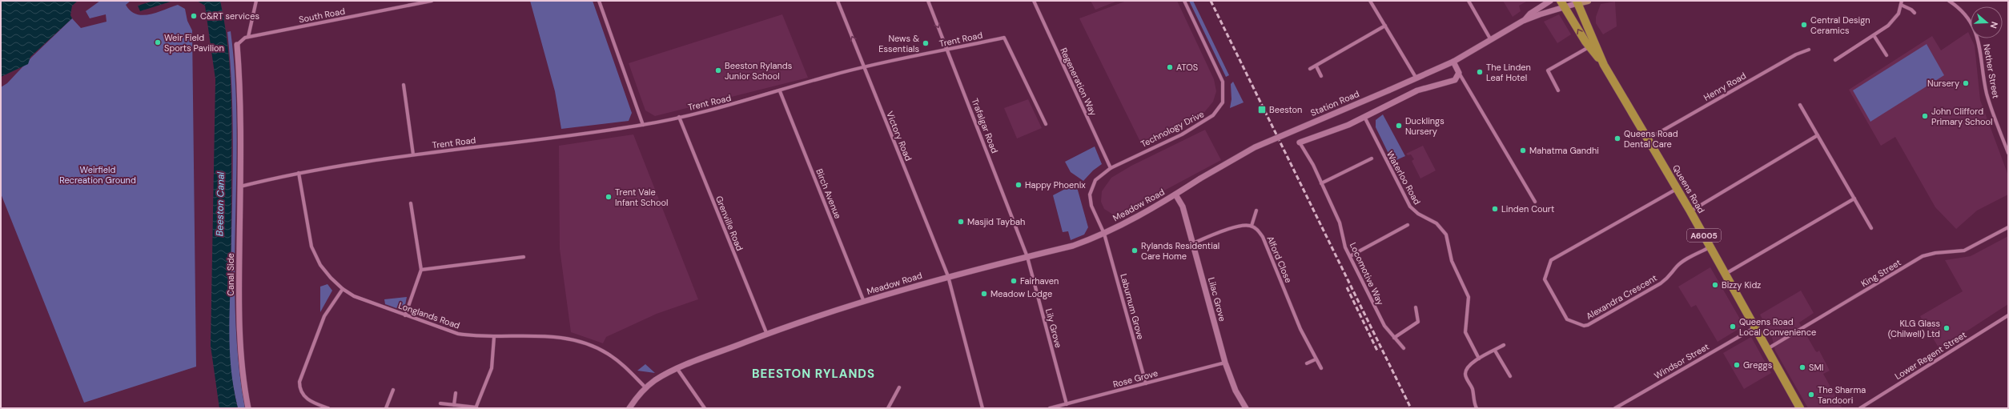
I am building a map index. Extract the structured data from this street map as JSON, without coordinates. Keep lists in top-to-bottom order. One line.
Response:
{"streets":{"main road":["Station Road","Queens Road","A6005"],"street":["South Road","Trent Road","Nether Street","Regeneration Way","Henry Road","Trafalgar Road","Technology Drive","Victory Road","Waterloo Road","Birch Avenue","Meadow Road","Grenville Road","Alford Close","King Street","Locomotive Way","Canal Side","Alexandra Crescent","Lilac Grove","Laburnum Grove","Longlands Road","Lily Grove","Lower Regent Street","Windsor Street","Rose Grove"]},"crossings":[["South Road","Canal Side"],["Trent Road","Trafalgar Road"],["Trent Road","Victory Road"],["Trent Road","Birch Avenue"],["Trent Road","Grenville Road"],["Trent Road","Canal Side"],["Trent Road","Longlands Road"],["Regeneration Way","Technology Drive"],["Henry Road","Queens Road"],["Station Road","Queens Road"],["Station Road","Meadow Road"],["Station Road","Lilac Grove"],["Trafalgar Road","Meadow Road"],["Trafalgar Road","Lily Grove"],["Technology Drive","Meadow Road"],["Technology Drive","Laburnum Grove"],["Victory Road","Meadow Road"],["Queens Road","King Street"],["Queens Road","Alexandra Crescent"],["Queens Road","Windsor Street"],["Birch Avenue","Meadow Road"],["Meadow Road","Grenville Road"],["Meadow Road","Lilac Grove"],["Meadow Road","Laburnum Grove"],["Meadow Road","Longlands Road"],["Meadow Road","Lily Grove"],["Lilac Grove","Rose Grove"],["Laburnum Grove","Rose Grove"],["Lily Grove","Rose Grove"]],"districts":["BEESTON RYLANDS"],"water":["Beeston Canal"],"parks":["Weirfield Recreation Ground"],"places":{"other":["C&RT services","Central Design Ceramics","Weir Field Sports Pavilion","News & Essentials","ATOS","Beeston Rylands Junior School","The Linden Leaf Hotel","Nursery","John Clifford Primary School","Ducklings Nursery","Queens Road Dental Care","Mahatma Gandhi","Happy Phoenix","Trent Vale Infant School","Linden Court","Masjid Taybah","Rylands Residential Care Home","Fairhaven","Bizzy Kidz","Meadow Lodge","Queens Road Local Convenience","KLG Glass (Chilwell) Ltd","Greggs","SMI","The Sharma Tandoori"],"transit":["Beeston"]},"north":"right"}
